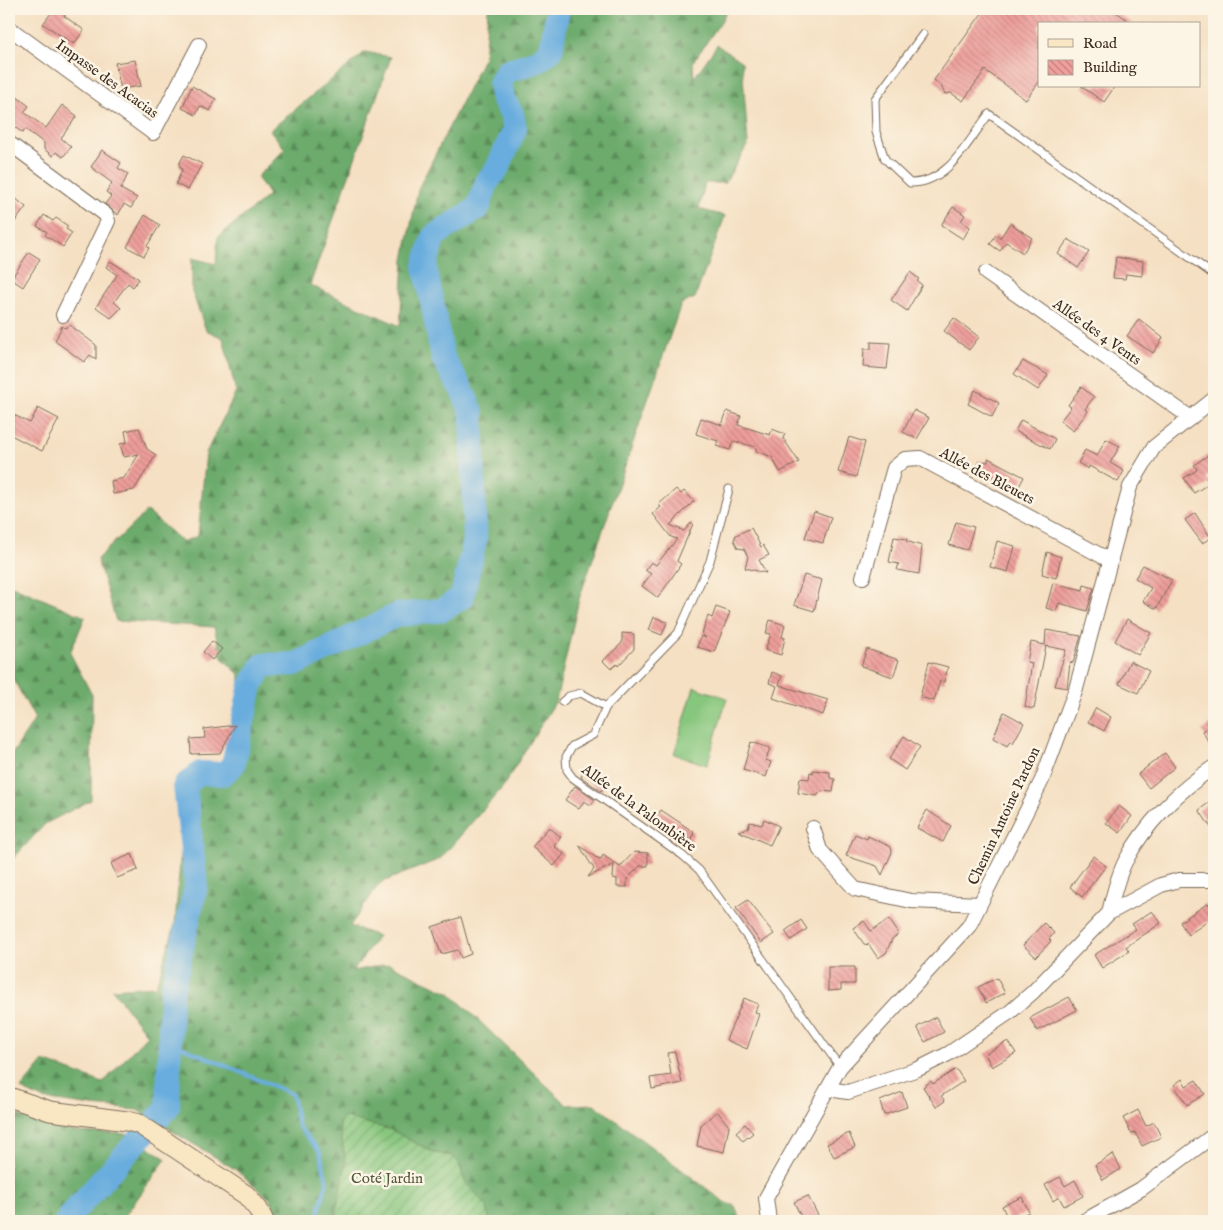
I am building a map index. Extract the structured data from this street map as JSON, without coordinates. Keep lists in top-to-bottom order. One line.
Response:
{"streets":{"street":["Impasse des Acacias","Allée des 4 Vents","Allée des Bleuets","Chemin Antoine Pardon"],"lane":["Allée de la Palombière"]},"crossings":[["Allée des 4 Vents","Chemin Antoine Pardon"],["Allée des Bleuets","Chemin Antoine Pardon"],["Allée de la Palombière","Chemin Antoine Pardon"]],"parks":["Coté Jardin"],"legend":["Road","Building"]}
